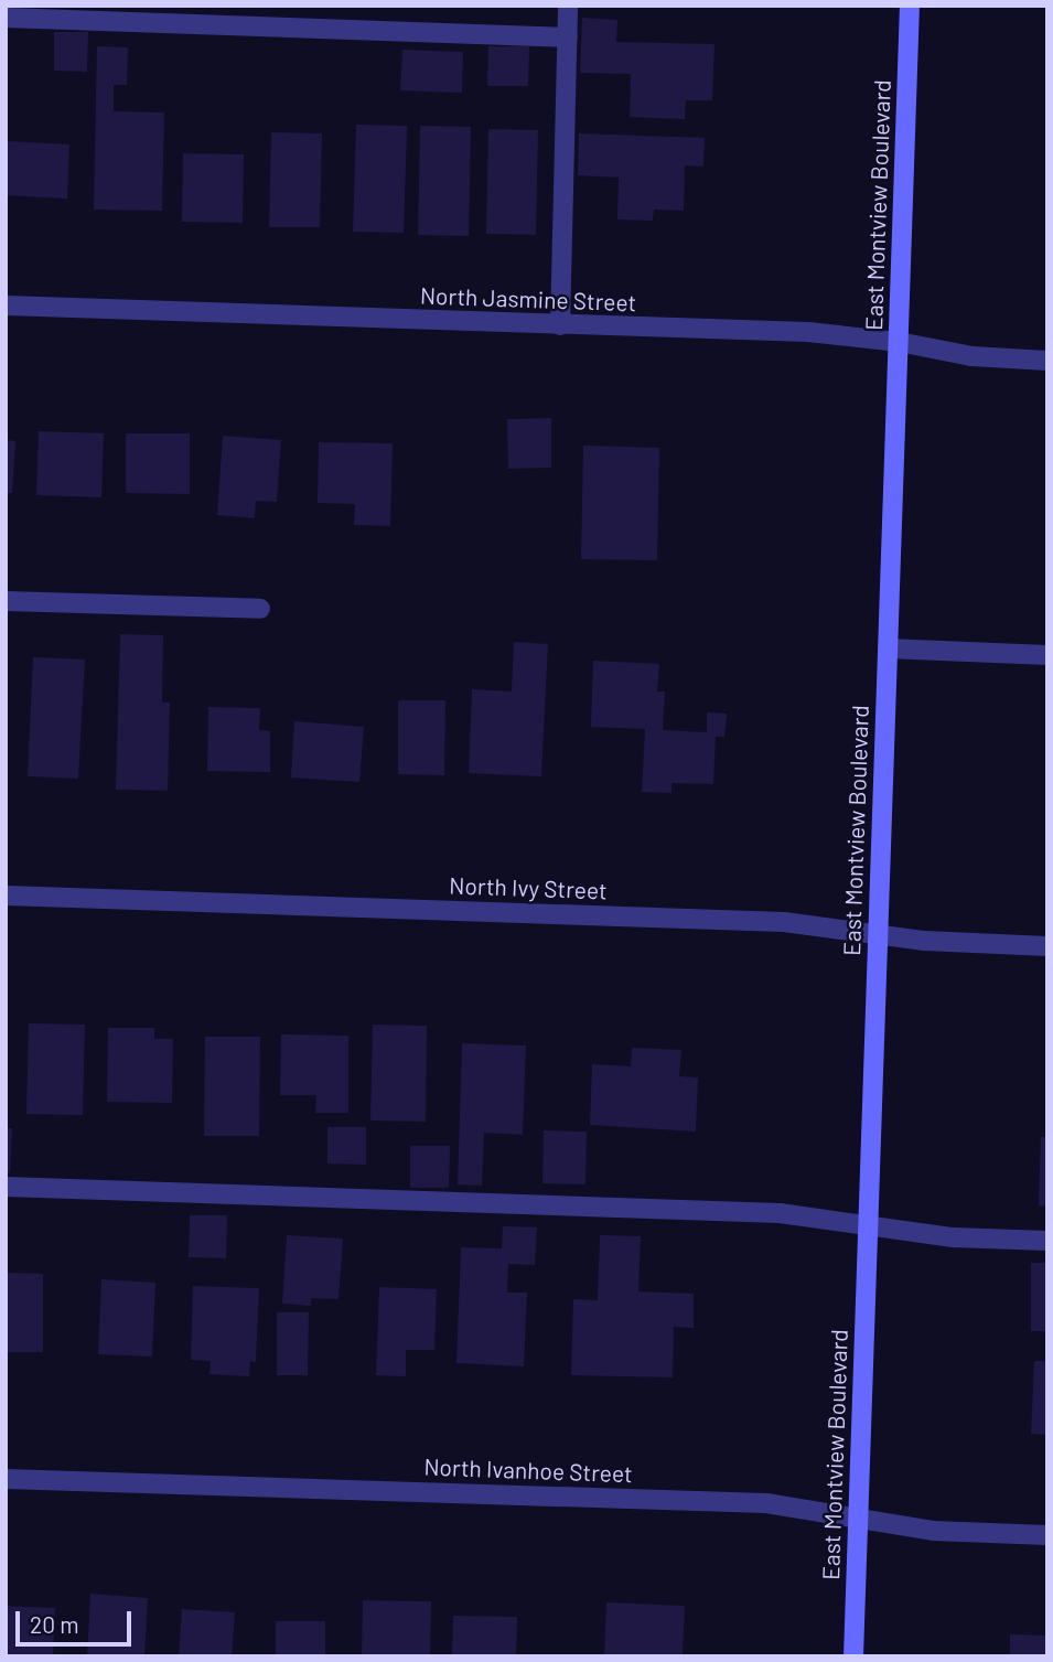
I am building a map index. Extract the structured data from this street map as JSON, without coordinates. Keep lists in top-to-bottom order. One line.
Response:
{"streets":{"street":["East Montview Boulevard","North Jasmine Street","North Ivy Street","North Ivanhoe Street"]},"crossings":[["East Montview Boulevard","North Jasmine Street"],["East Montview Boulevard","North Ivy Street"],["East Montview Boulevard","North Ivanhoe Street"]],"scale_bar":"20 m"}
